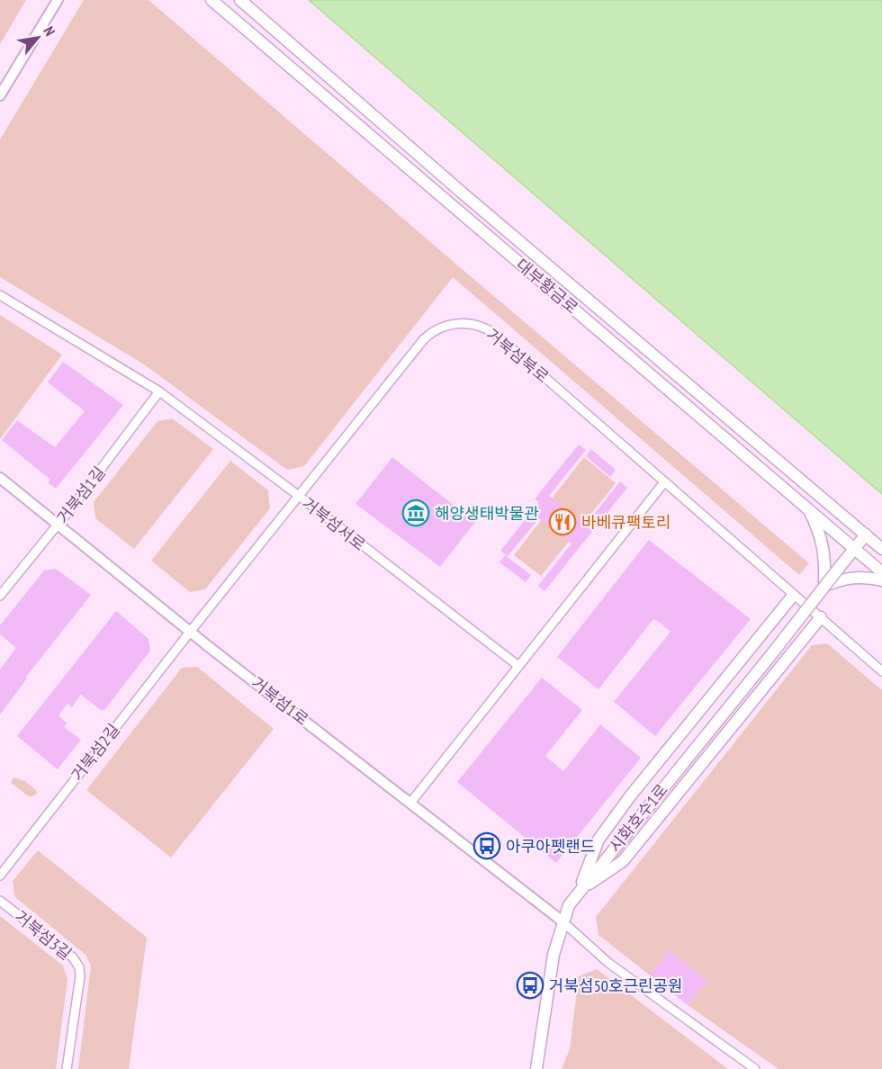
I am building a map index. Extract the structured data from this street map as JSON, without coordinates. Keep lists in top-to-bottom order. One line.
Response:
{"streets":{"main road":["대부황금로","시화호수1로"],"street":["거북섬북로","거북섬1길","거북섬서로","거북섬1로","거북섬2길","거북섬3길"]},"crossings":[["대부황금로","시화호수1로"],["거북섬북로","거북섬서로"],["거북섬북로","거북섬1로"],["거북섬북로","거북섬2길"],["거북섬1길","거북섬서로"],["거북섬1길","거북섬1로"],["거북섬1로","거북섬2길"],["거북섬1로","시화호수1로"]],"places":{"museum":["해양생태박물관"],"restaurant":["바베큐팩토리"],"bus stop":["아쿠아펫랜드","거북섬50호근린공원"]},"north":"top right"}
